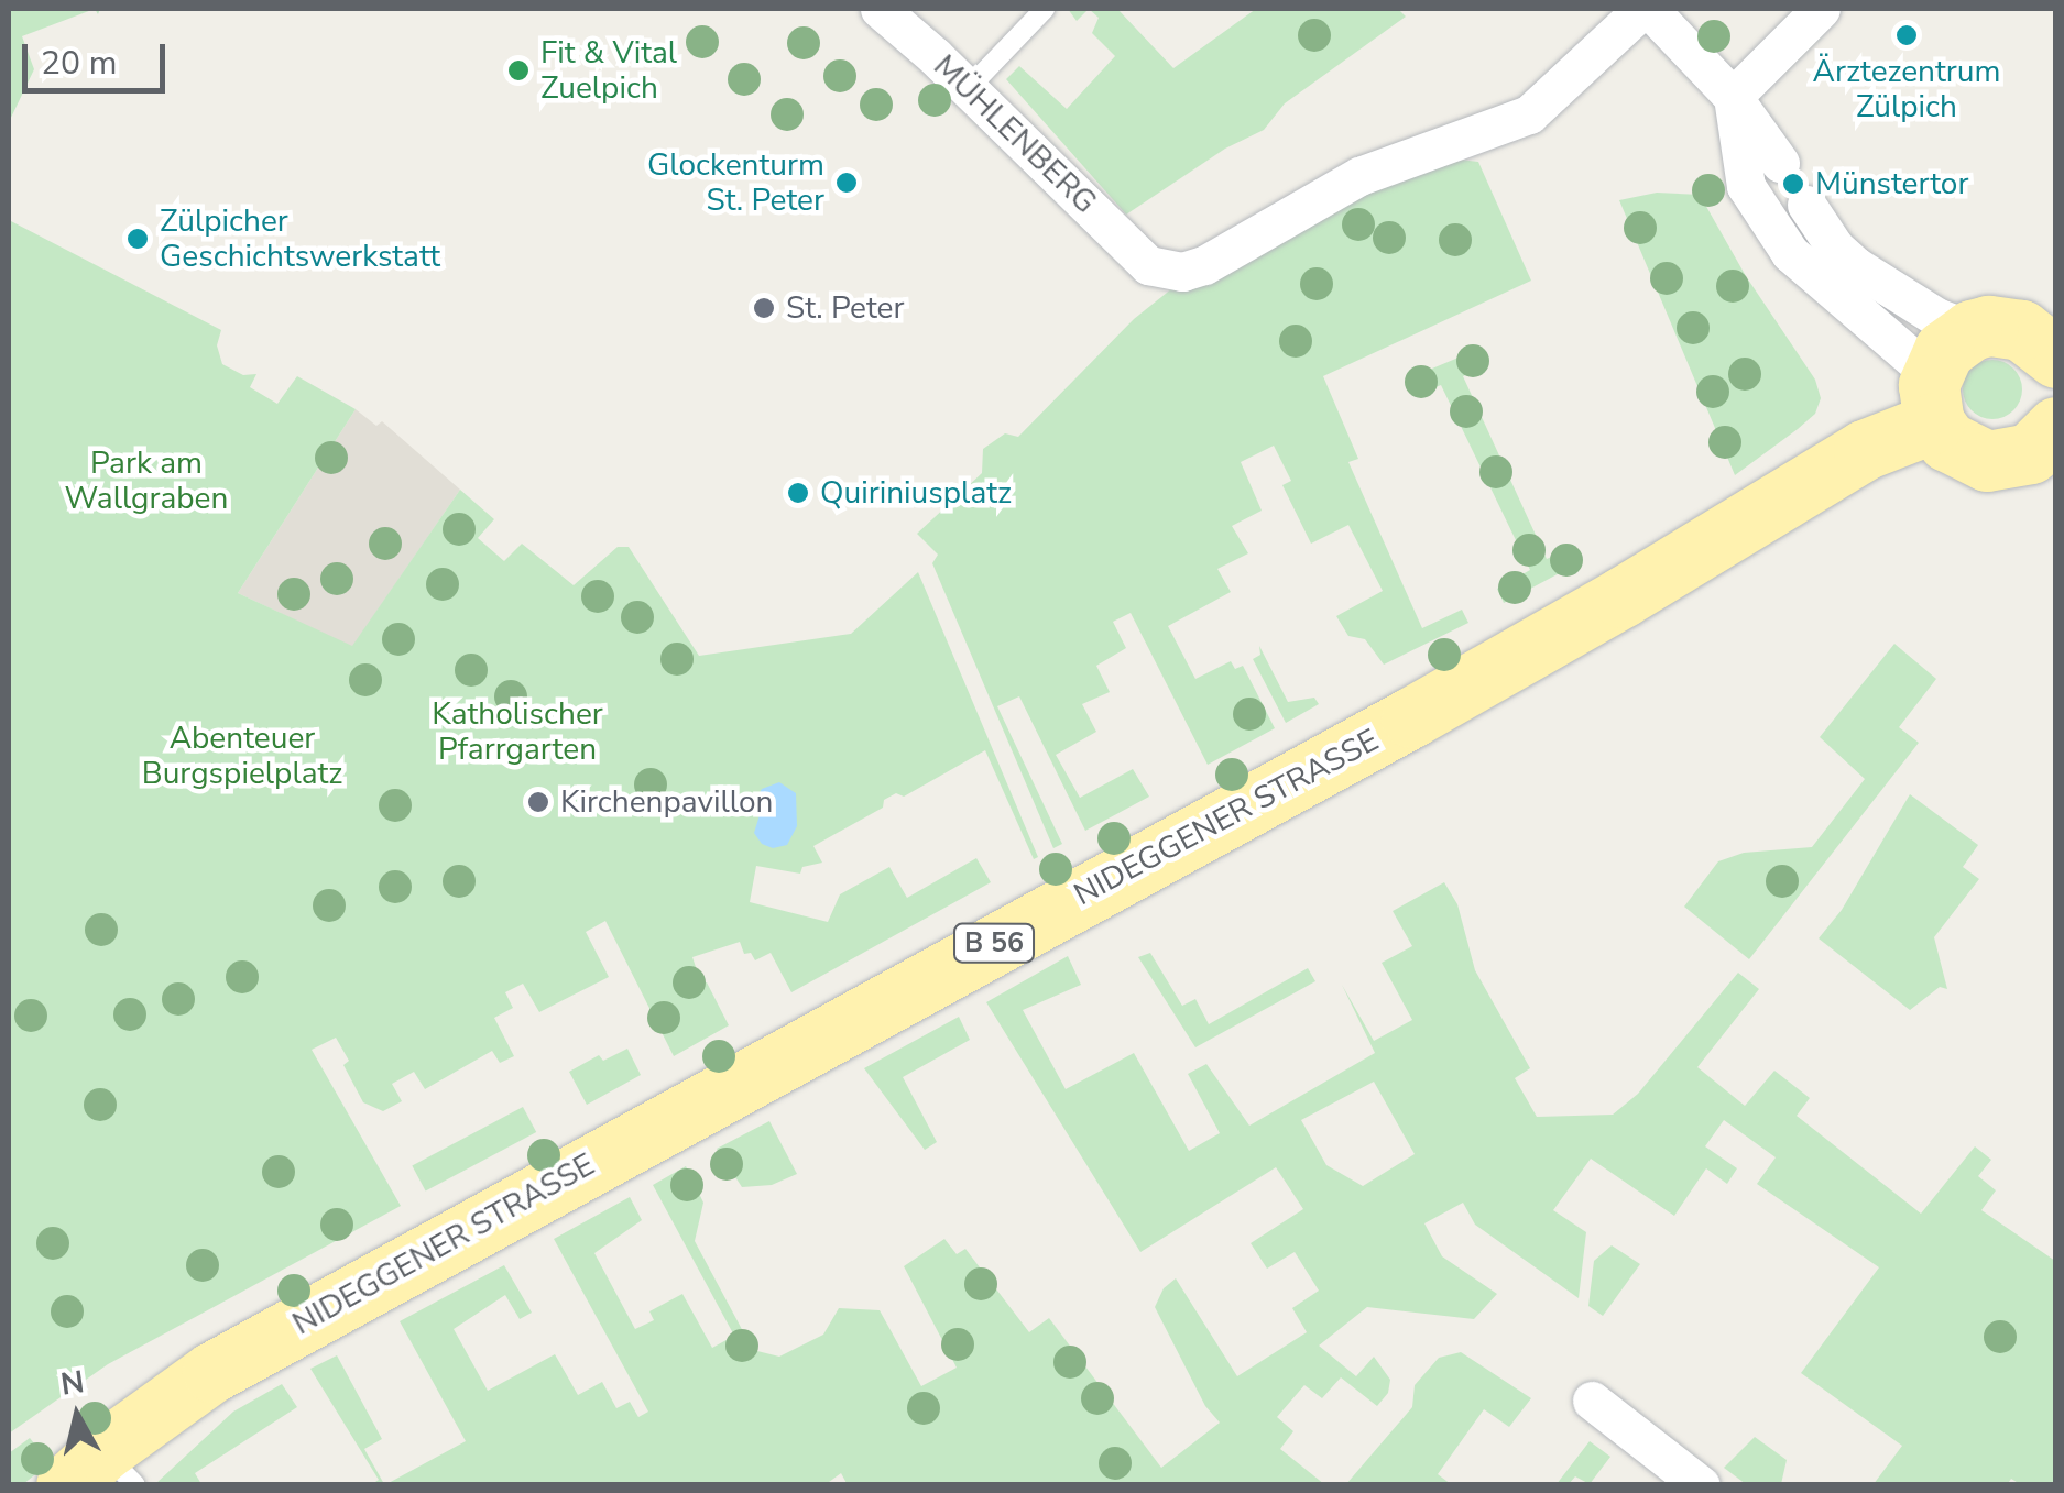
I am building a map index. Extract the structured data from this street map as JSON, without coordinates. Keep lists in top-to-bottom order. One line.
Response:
{"streets":{"main road":["NIDEGGENER STRASSE","B 56"],"street":["MÜHLENBERG"]},"parks":["Park am Wallgraben","Katholischer Pfarrgarten","Abenteuer Burgspielplatz"],"places":["Ärztezentrum Zülpich","Fit & Vital Zuelpich","Glockenturm St. Peter","Münstertor","Zülpicher Geschichtswerkstatt","St. Peter","Quiriniusplatz","Kirchenpavillon"],"scale_bar":"20 m","north":"top"}
